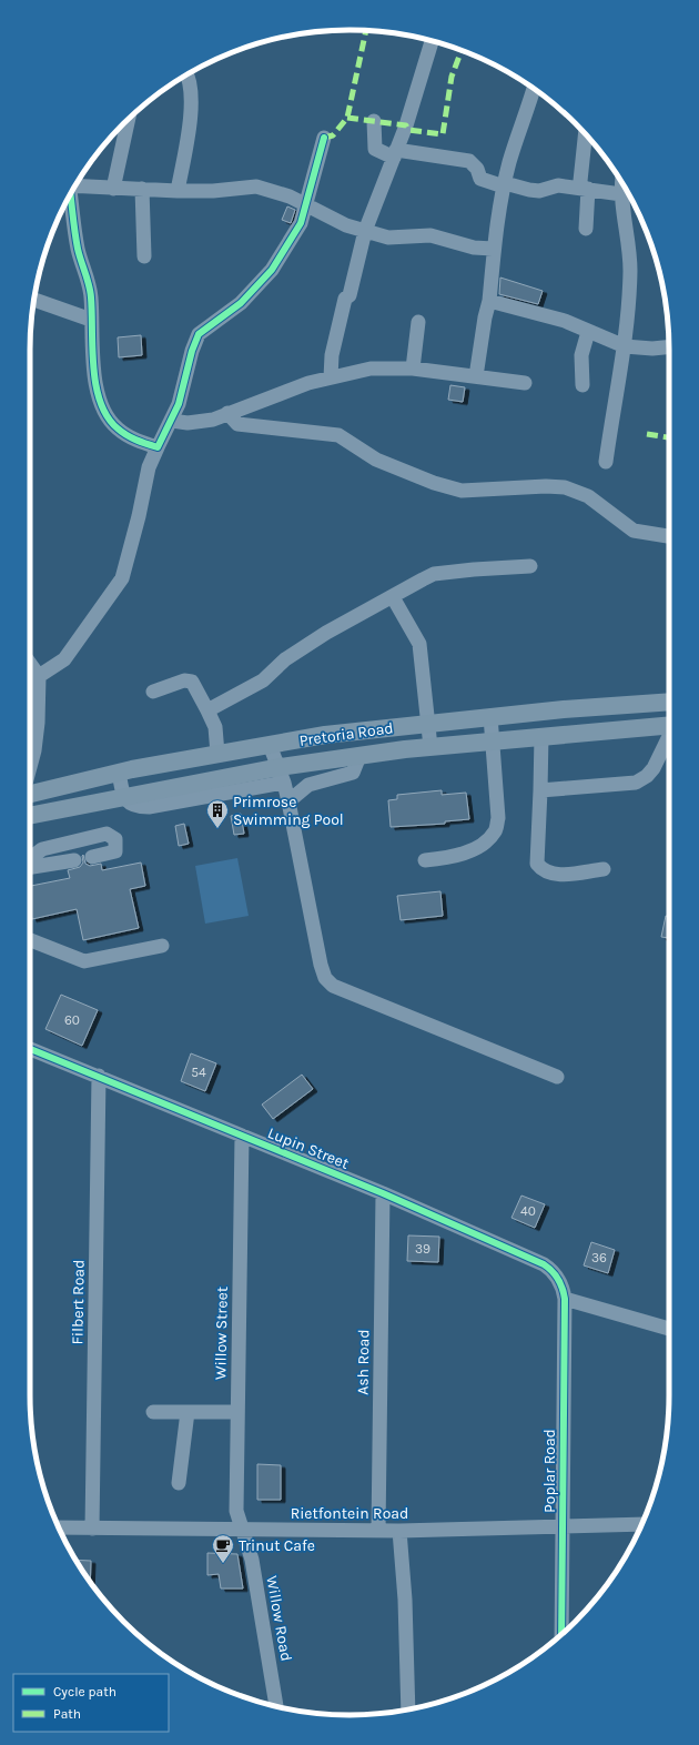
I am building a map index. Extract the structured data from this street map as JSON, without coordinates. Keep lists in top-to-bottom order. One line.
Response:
{"streets":{"main road":["Pretoria Road"],"street":["Lupin Street","Filbert Road","Willow Street","Ash Road","Poplar Road","Rietfontein Road","Willow Road"]},"crossings":[["Lupin Street","Filbert Road"],["Lupin Street","Willow Street"],["Lupin Street","Ash Road"],["Lupin Street","Poplar Road"],["Filbert Road","Rietfontein Road"],["Willow Street","Rietfontein Road"],["Willow Street","Willow Road"],["Ash Road","Rietfontein Road"],["Poplar Road","Rietfontein Road"],["Rietfontein Road","Willow Road"]],"places":{"building":["Primrose Swimming Pool"],"cafe":["Trinut Cafe"]},"house_numbers":["60","54","40","39","36"],"legend":["Cycle path","Path"]}
